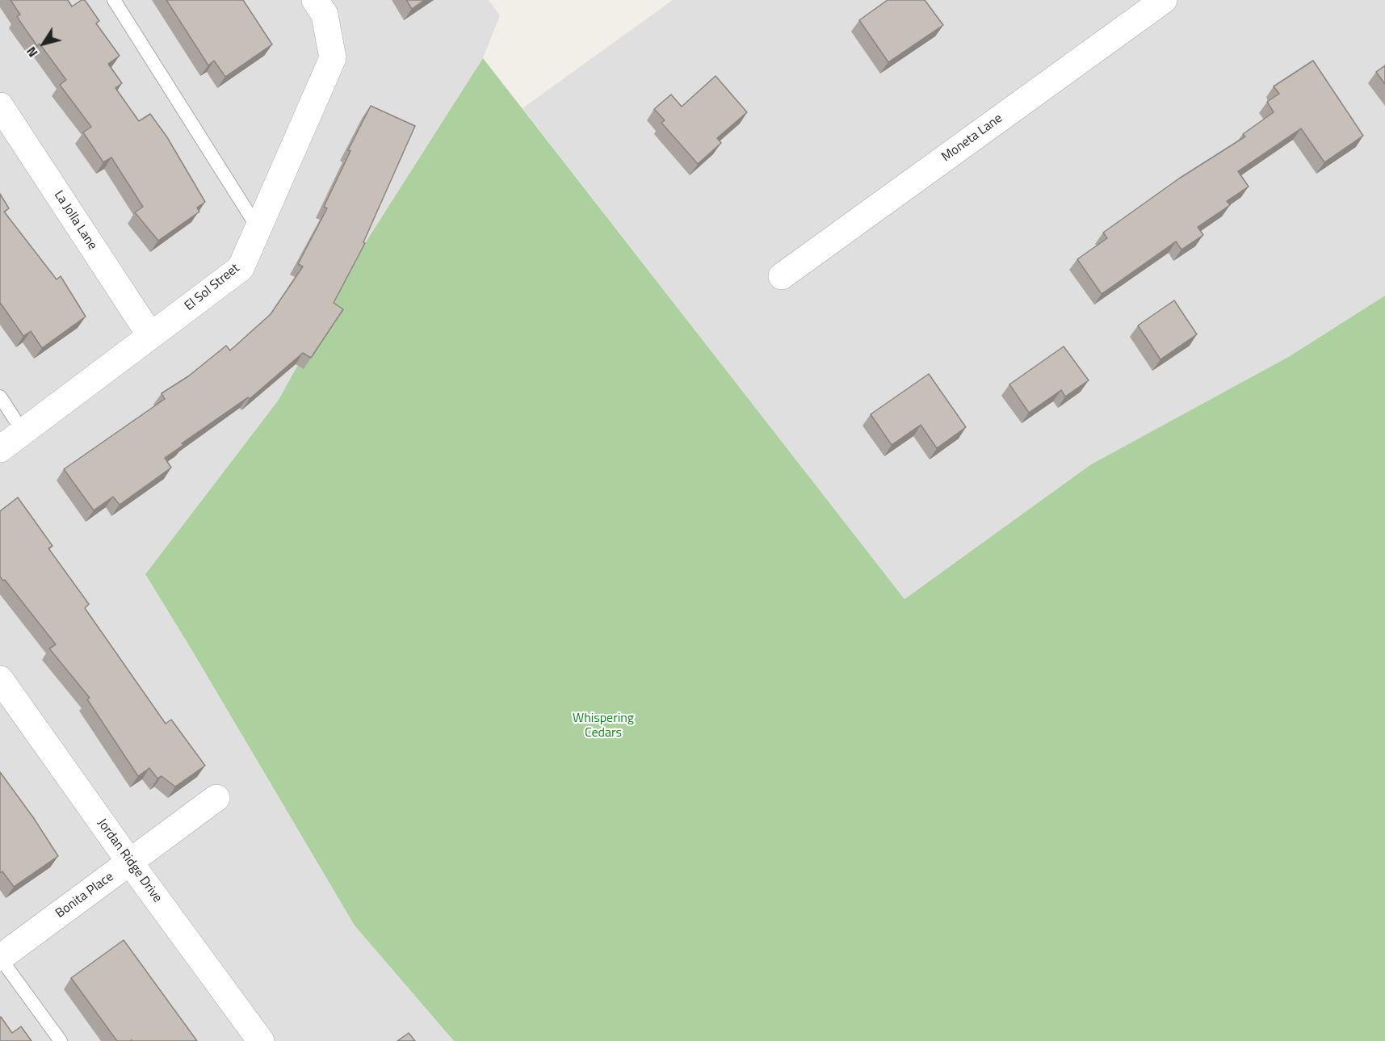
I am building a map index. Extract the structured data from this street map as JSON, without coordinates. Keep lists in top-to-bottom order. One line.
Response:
{"streets":{"street":["Moneta Lane","La Jolla Lane","El Sol Street","Jordan Ridge Drive","Bonita Place"]},"crossings":[["La Jolla Lane","El Sol Street"],["Jordan Ridge Drive","Bonita Place"]],"parks":["Whispering Cedars"],"north":"bottom left"}
